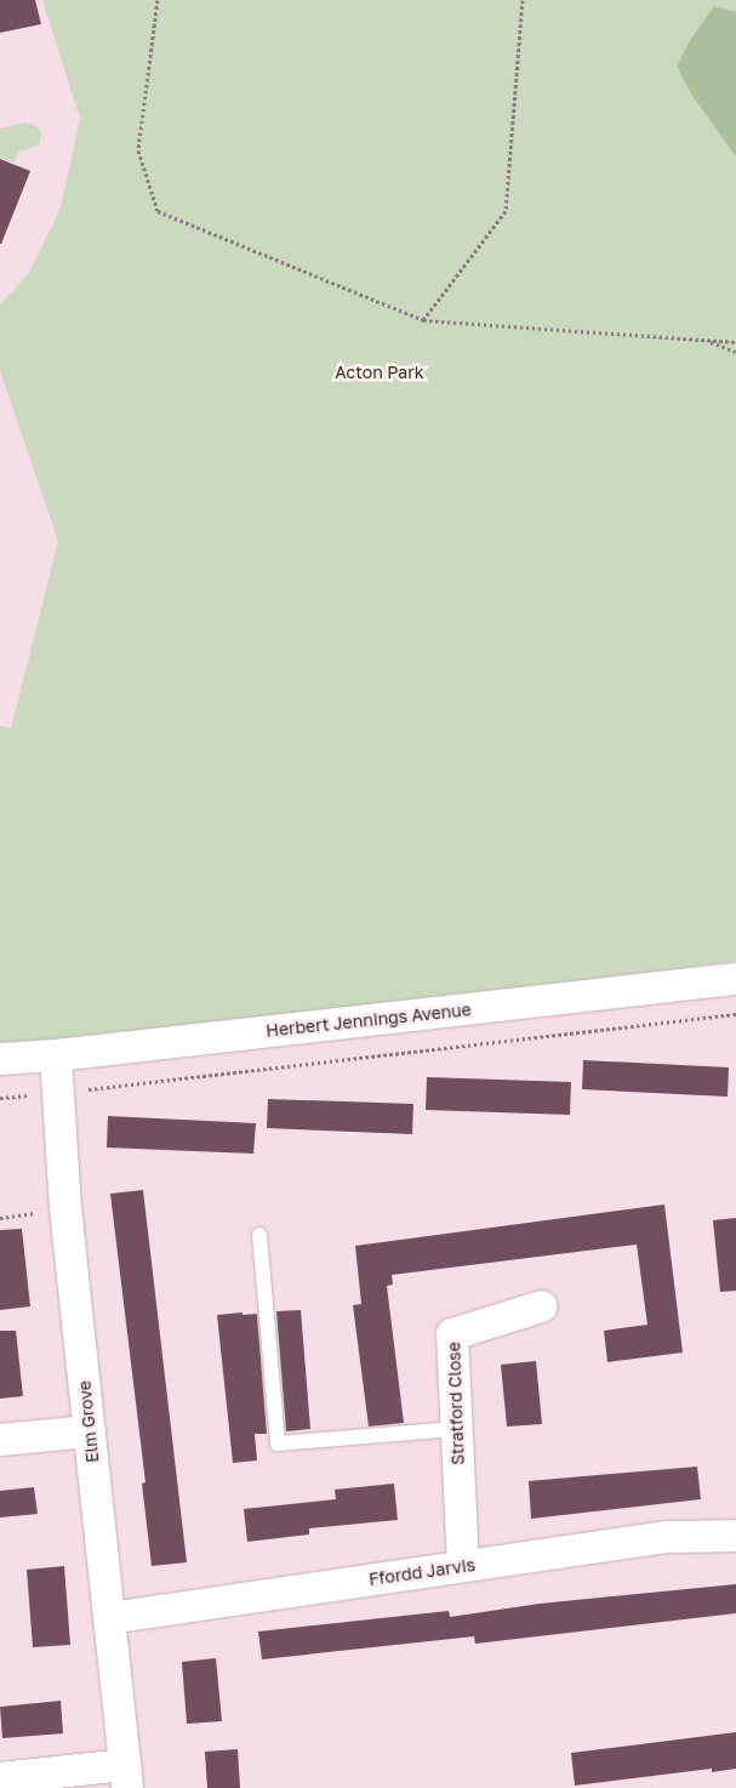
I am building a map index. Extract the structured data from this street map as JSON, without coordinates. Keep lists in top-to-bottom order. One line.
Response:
{"streets":{"street":["Herbert Jennings Avenue","Stratford Close","Elm Grove","Ffordd Jarvis"]},"crossings":[["Herbert Jennings Avenue","Elm Grove"],["Stratford Close","Ffordd Jarvis"],["Elm Grove","Ffordd Jarvis"]],"parks":["Acton Park"]}
